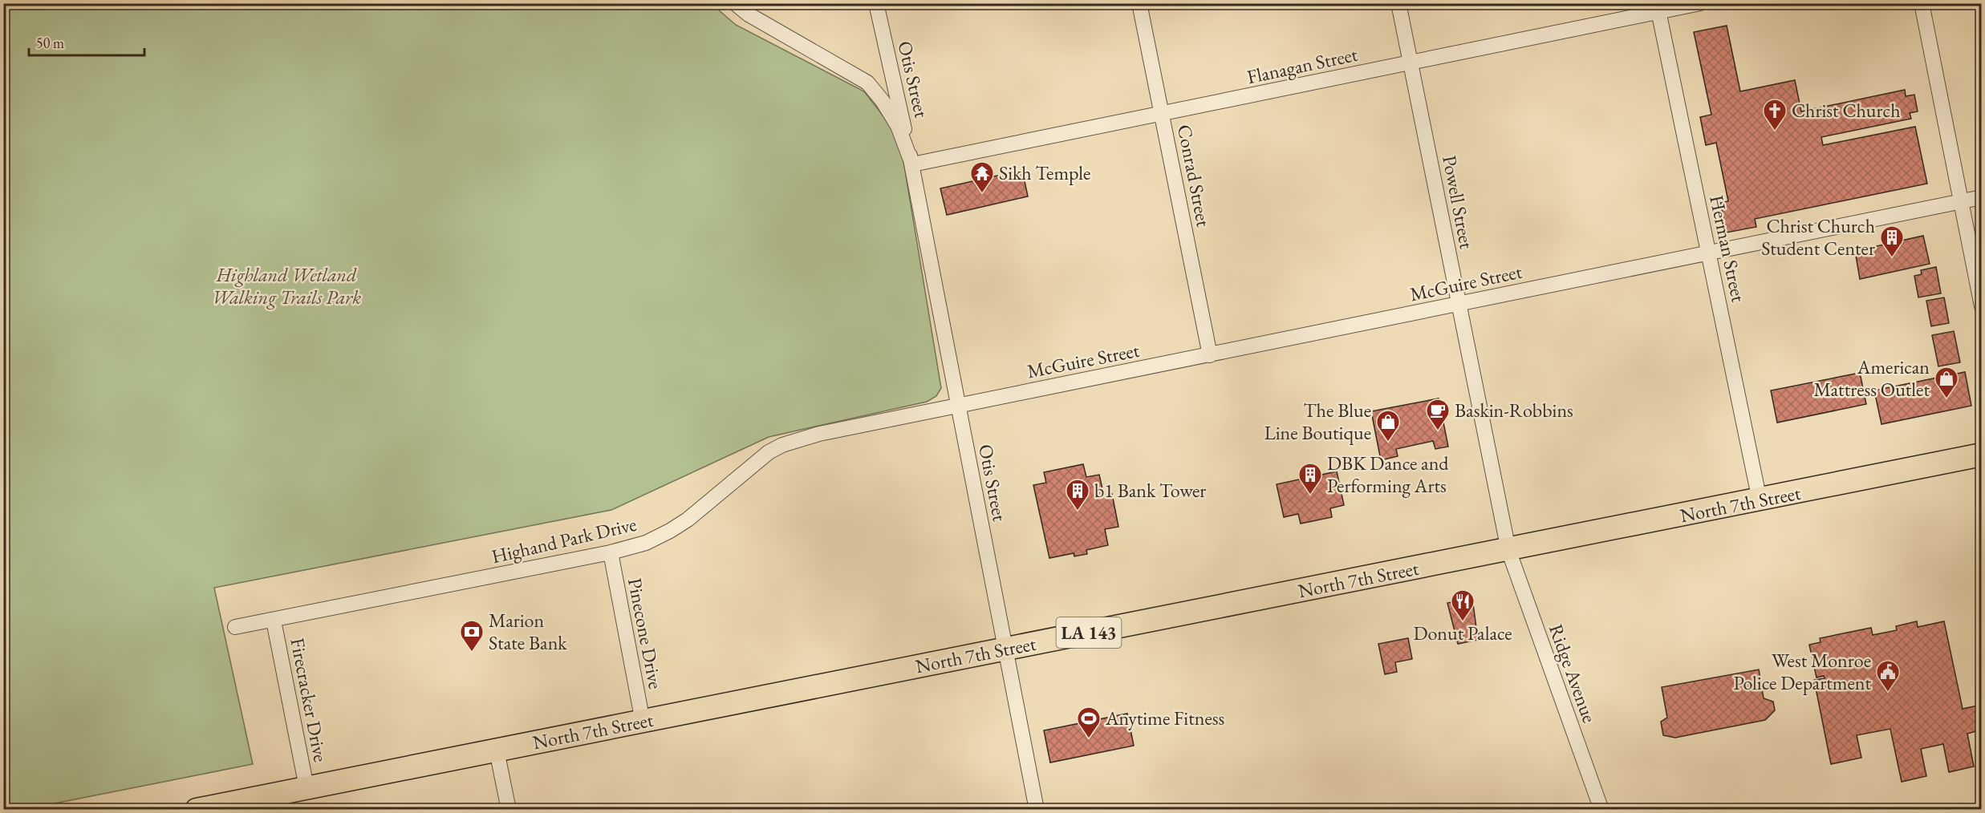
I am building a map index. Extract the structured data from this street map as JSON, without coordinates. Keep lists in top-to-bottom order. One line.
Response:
{"streets":{"main road":["North 7th Street","LA 143"],"street":["Flanagan Street","Otis Street","Conrad Street","Powell Street","Herman Street","McGuire Street","Highand Park Drive","Pinecone Drive","Ridge Avenue","Firecracker Drive"]},"crossings":[["Flanagan Street","Otis Street"],["Flanagan Street","Conrad Street"],["Flanagan Street","Powell Street"],["Flanagan Street","Herman Street"],["Otis Street","McGuire Street"],["Otis Street","North 7th Street"],["Otis Street","Highand Park Drive"],["Conrad Street","McGuire Street"],["Powell Street","McGuire Street"],["Powell Street","North 7th Street"],["Powell Street","Ridge Avenue"],["Herman Street","McGuire Street"],["Herman Street","North 7th Street"],["McGuire Street","Highand Park Drive"],["North 7th Street","Pinecone Drive"],["North 7th Street","Ridge Avenue"],["North 7th Street","Firecracker Drive"],["Highand Park Drive","Pinecone Drive"],["Highand Park Drive","Firecracker Drive"]],"parks":["Highland Wetland Walking Trails Park"],"places":{"church":["Christ Church"],"temple":["Sikh Temple"],"building":["Christ Church Student Center","DBK Dance and Performing Arts","b1 Bank Tower"],"shop":["American Mattress Outlet","The Blue Line Boutique"],"cafe":["Baskin-Robbins"],"restaurant":["Donut Palace"],"bank":["Marion State Bank"],"public building":["West Monroe Police Department"],"sports":["Anytime Fitness"]},"scale_bar":"50 m"}
